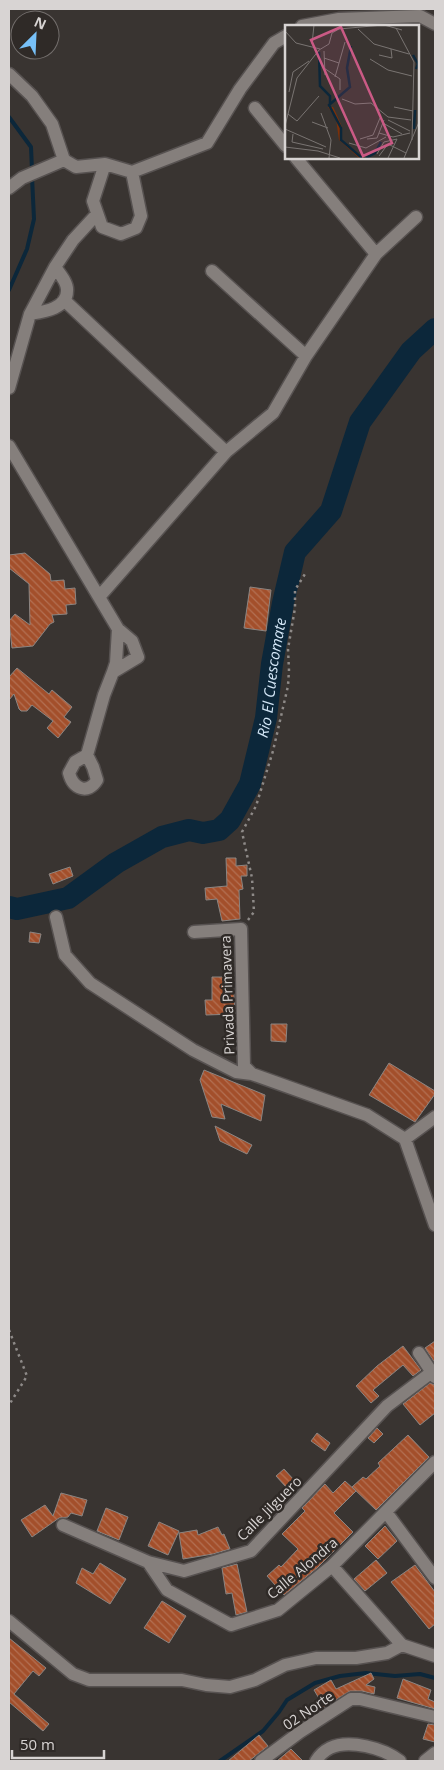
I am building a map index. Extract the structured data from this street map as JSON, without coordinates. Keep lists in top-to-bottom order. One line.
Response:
{"streets":{"street":["Privada Primavera","Calle Jilguero","Calle Alondra","02 Norte"]},"crossings":[["Calle Jilguero","Calle Alondra"]],"water":["Rio El Cuescomate"],"scale_bar":"50 m","north":"top right"}
